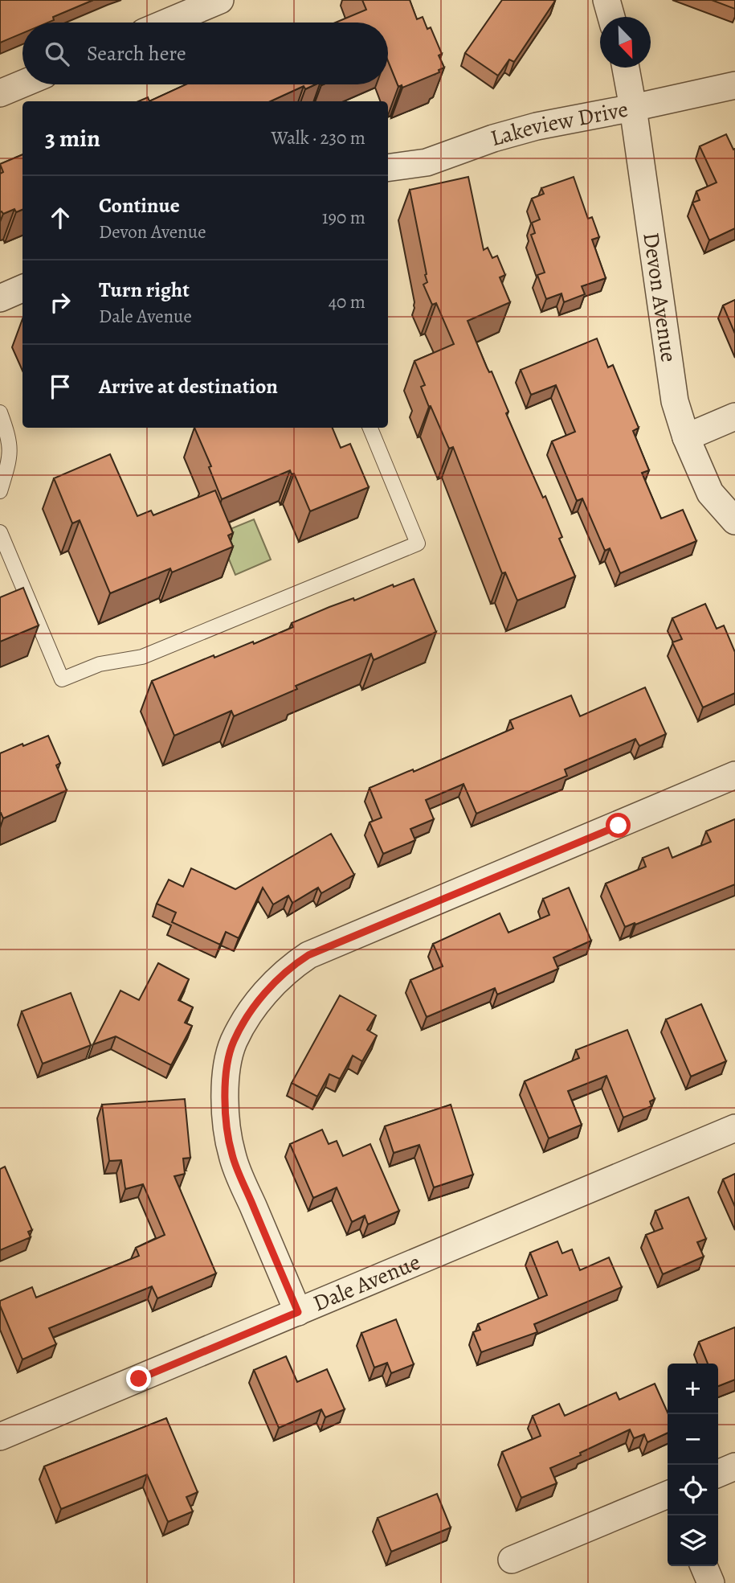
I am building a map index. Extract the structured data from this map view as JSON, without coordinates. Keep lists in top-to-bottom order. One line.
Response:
{"streets":{"street":["Lakeview Drive","Devon Avenue","Dale Avenue"]},"crossings":[["Lakeview Drive","Devon Avenue"]],"north":"bottom right","page":{"search":"Search here","heading":["3 min","Walk · 230 m"],"list":[["Continue","Devon Avenue","190 m"],["Turn right","Dale Avenue","40 m"],"Arrive at destination"],"map_buttons":["+","−"]}}
